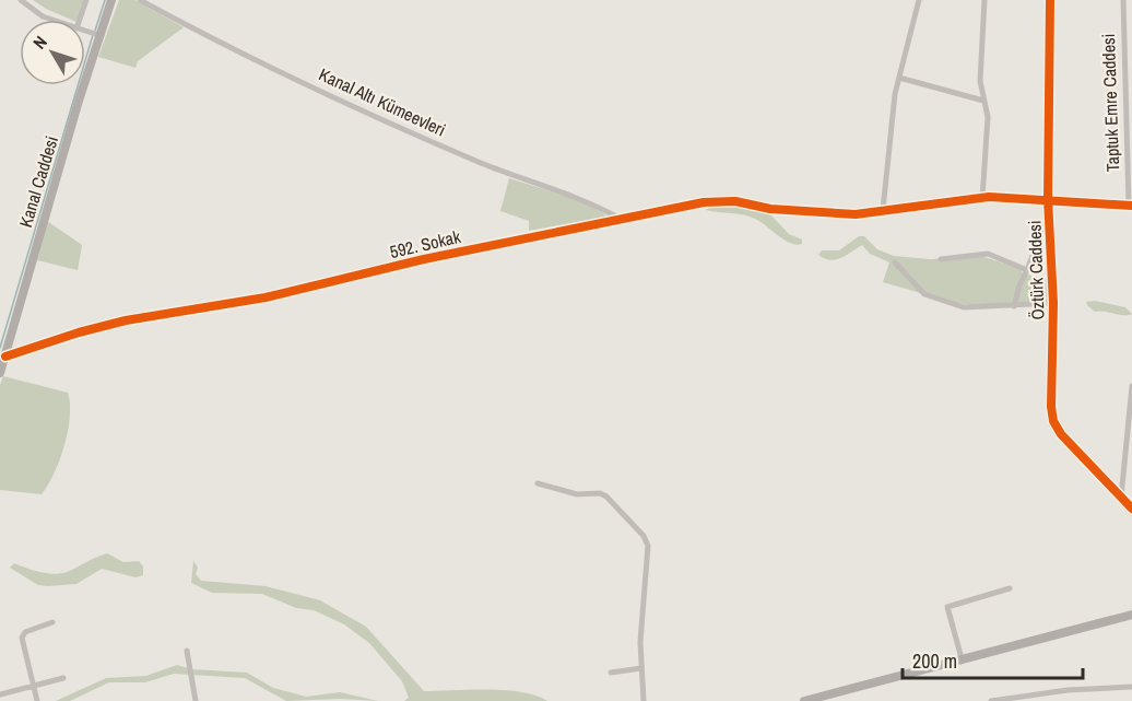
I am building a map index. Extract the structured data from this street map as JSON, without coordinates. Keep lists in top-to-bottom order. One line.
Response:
{"streets":{"street":["Kanal Altı Kümeevleri","Taptuk Emre Caddesi","Kanal Caddesi","592. Sokak","Öztürk Caddesi"]},"crossings":[["Kanal Altı Kümeevleri","592. Sokak"],["Taptuk Emre Caddesi","592. Sokak"],["Kanal Caddesi","592. Sokak"],["592. Sokak","Öztürk Caddesi"]],"scale_bar":"200 m","north":"top left"}
